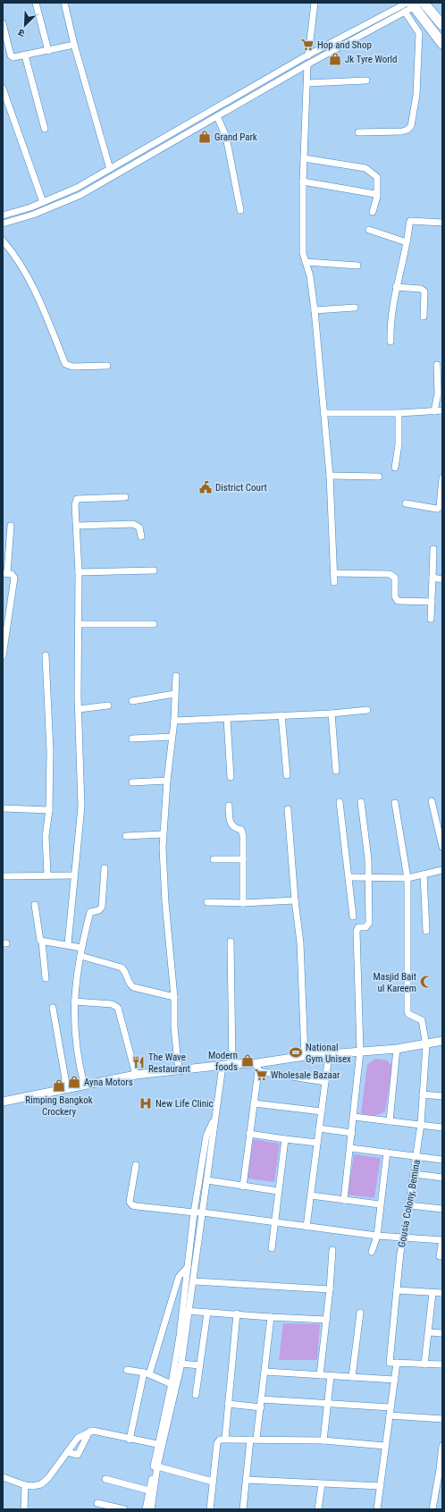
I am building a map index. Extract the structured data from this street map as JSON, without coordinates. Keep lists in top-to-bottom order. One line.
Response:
{"streets":{"street":["Gousia Colony, Bemina"]},"places":{"supermarket":["Hop and Shop","Wholesale Bazaar"],"shop":["Jk Tyre World","Grand Park","Modern foods","Ayna Motors","Rimping Bangkok Crockery"],"public building":["District Court"],"mosque":["Masjid Bait ul Kareem"],"sports":["National Gym Unisex"],"restaurant":["The Wave Restaurant"],"hospital":["New Life Clinic"]},"north":"bottom left"}
